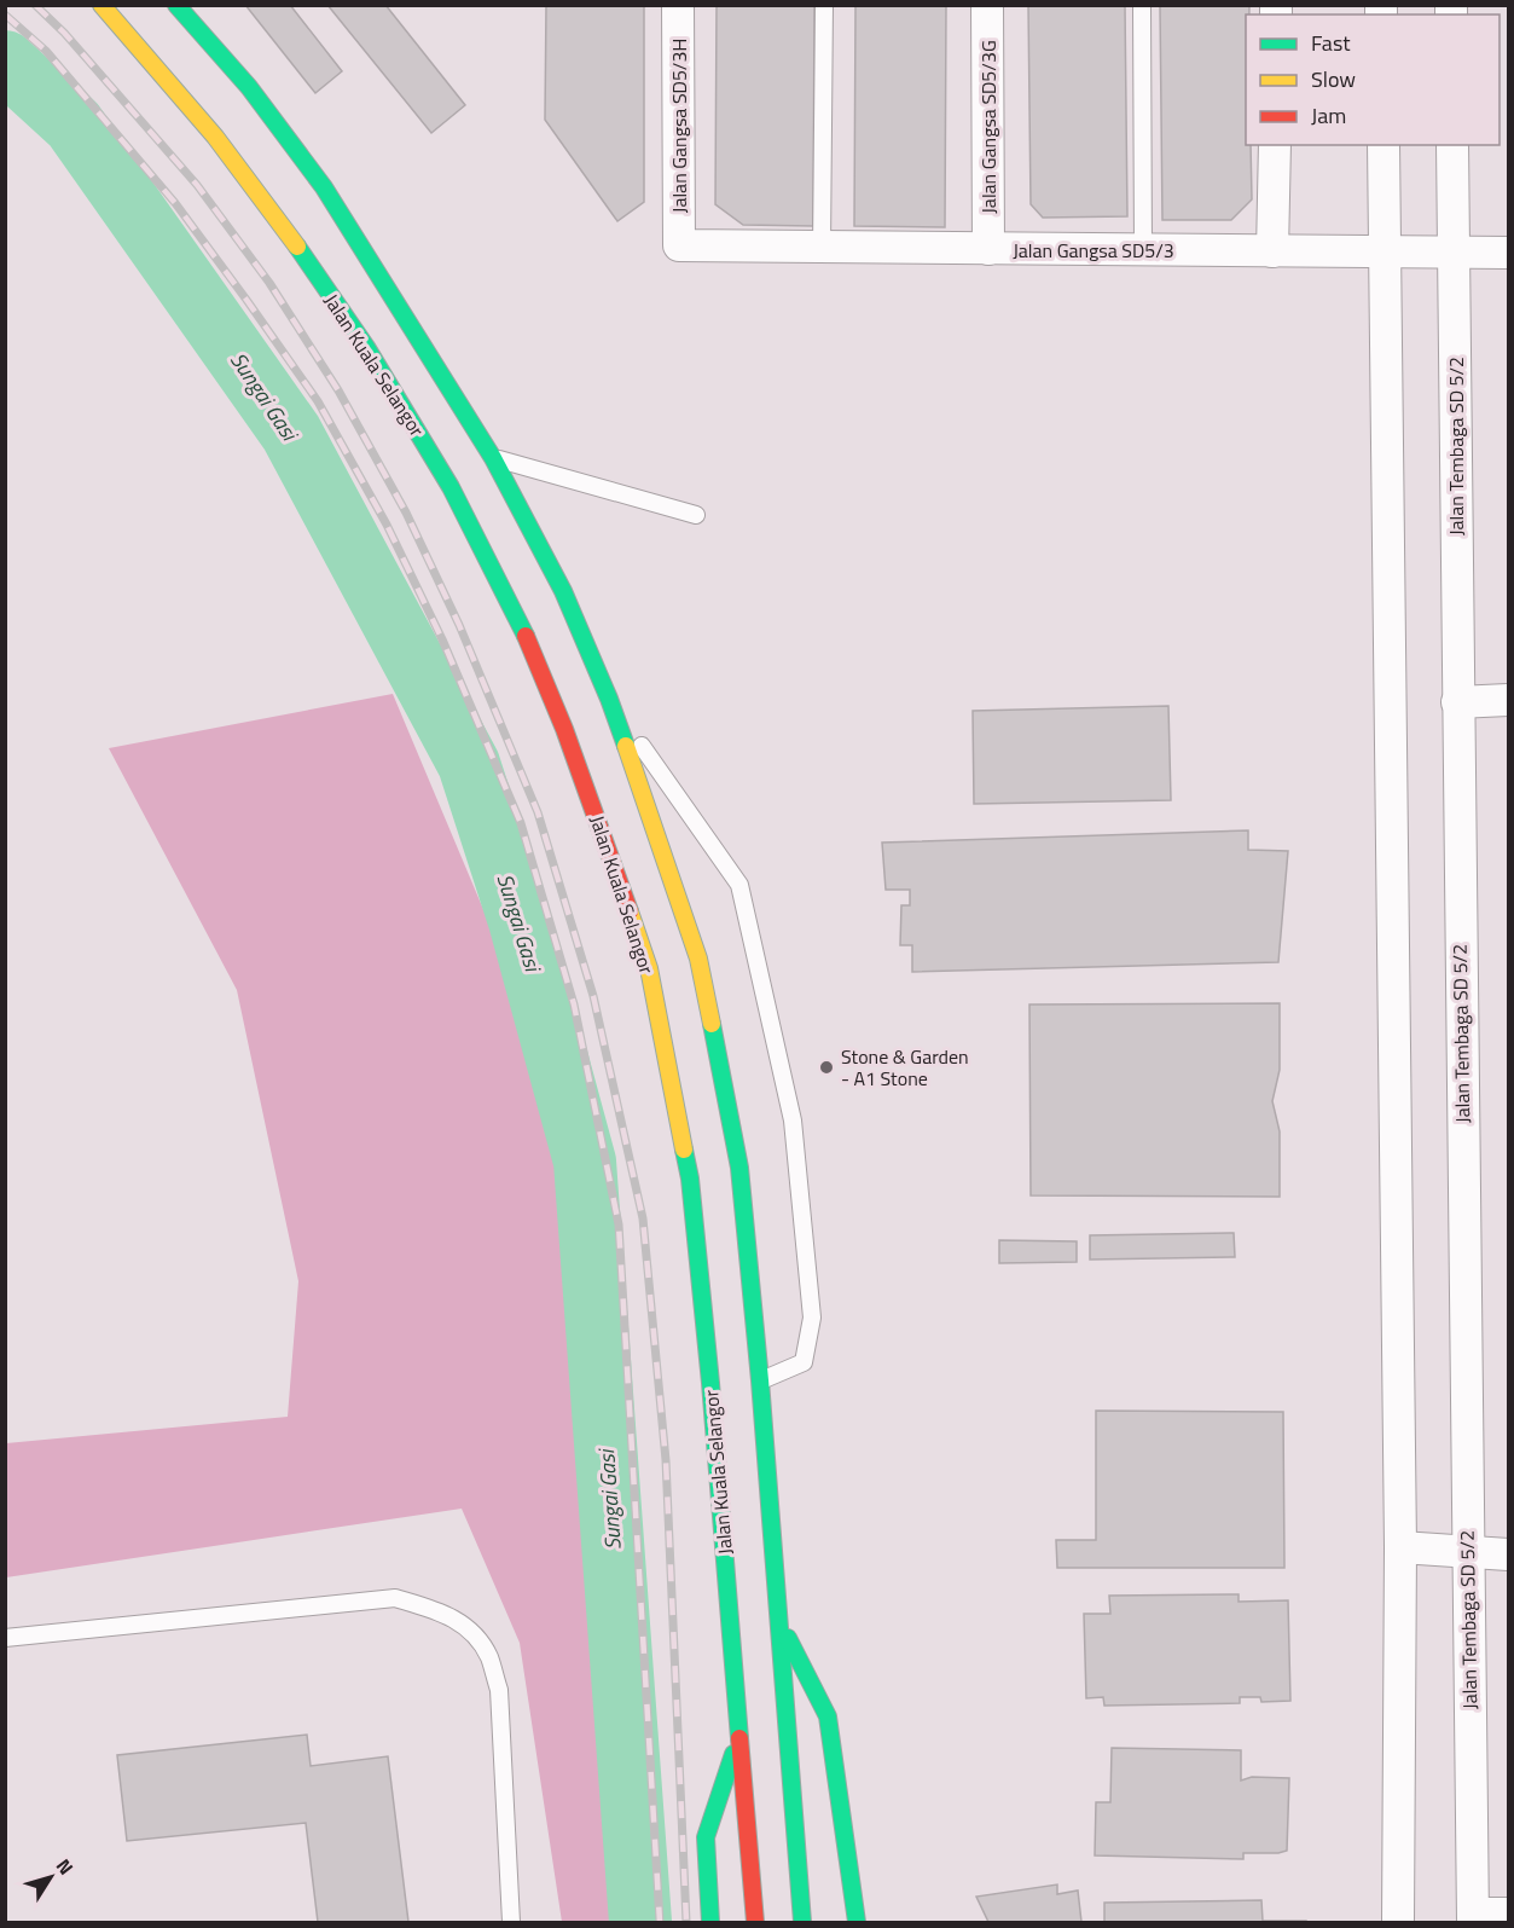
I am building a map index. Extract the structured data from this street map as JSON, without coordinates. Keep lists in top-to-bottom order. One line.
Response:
{"streets":{"highway":["Jalan Kuala Selangor"],"street":["Jalan Gangsa SD5/3H","Jalan Gangsa SD5/3G","Jalan Gangsa SD5/3","Jalan Tembaga SD 5/2"]},"crossings":[["Jalan Gangsa SD5/3H","Jalan Gangsa SD5/3"],["Jalan Gangsa SD5/3G","Jalan Gangsa SD5/3"],["Jalan Gangsa SD5/3","Jalan Tembaga SD 5/2"]],"water":["Sungai Gasi"],"places":["Stone & Garden - A1 Stone"],"legend":["Fast","Slow","Jam"],"north":"top right"}
